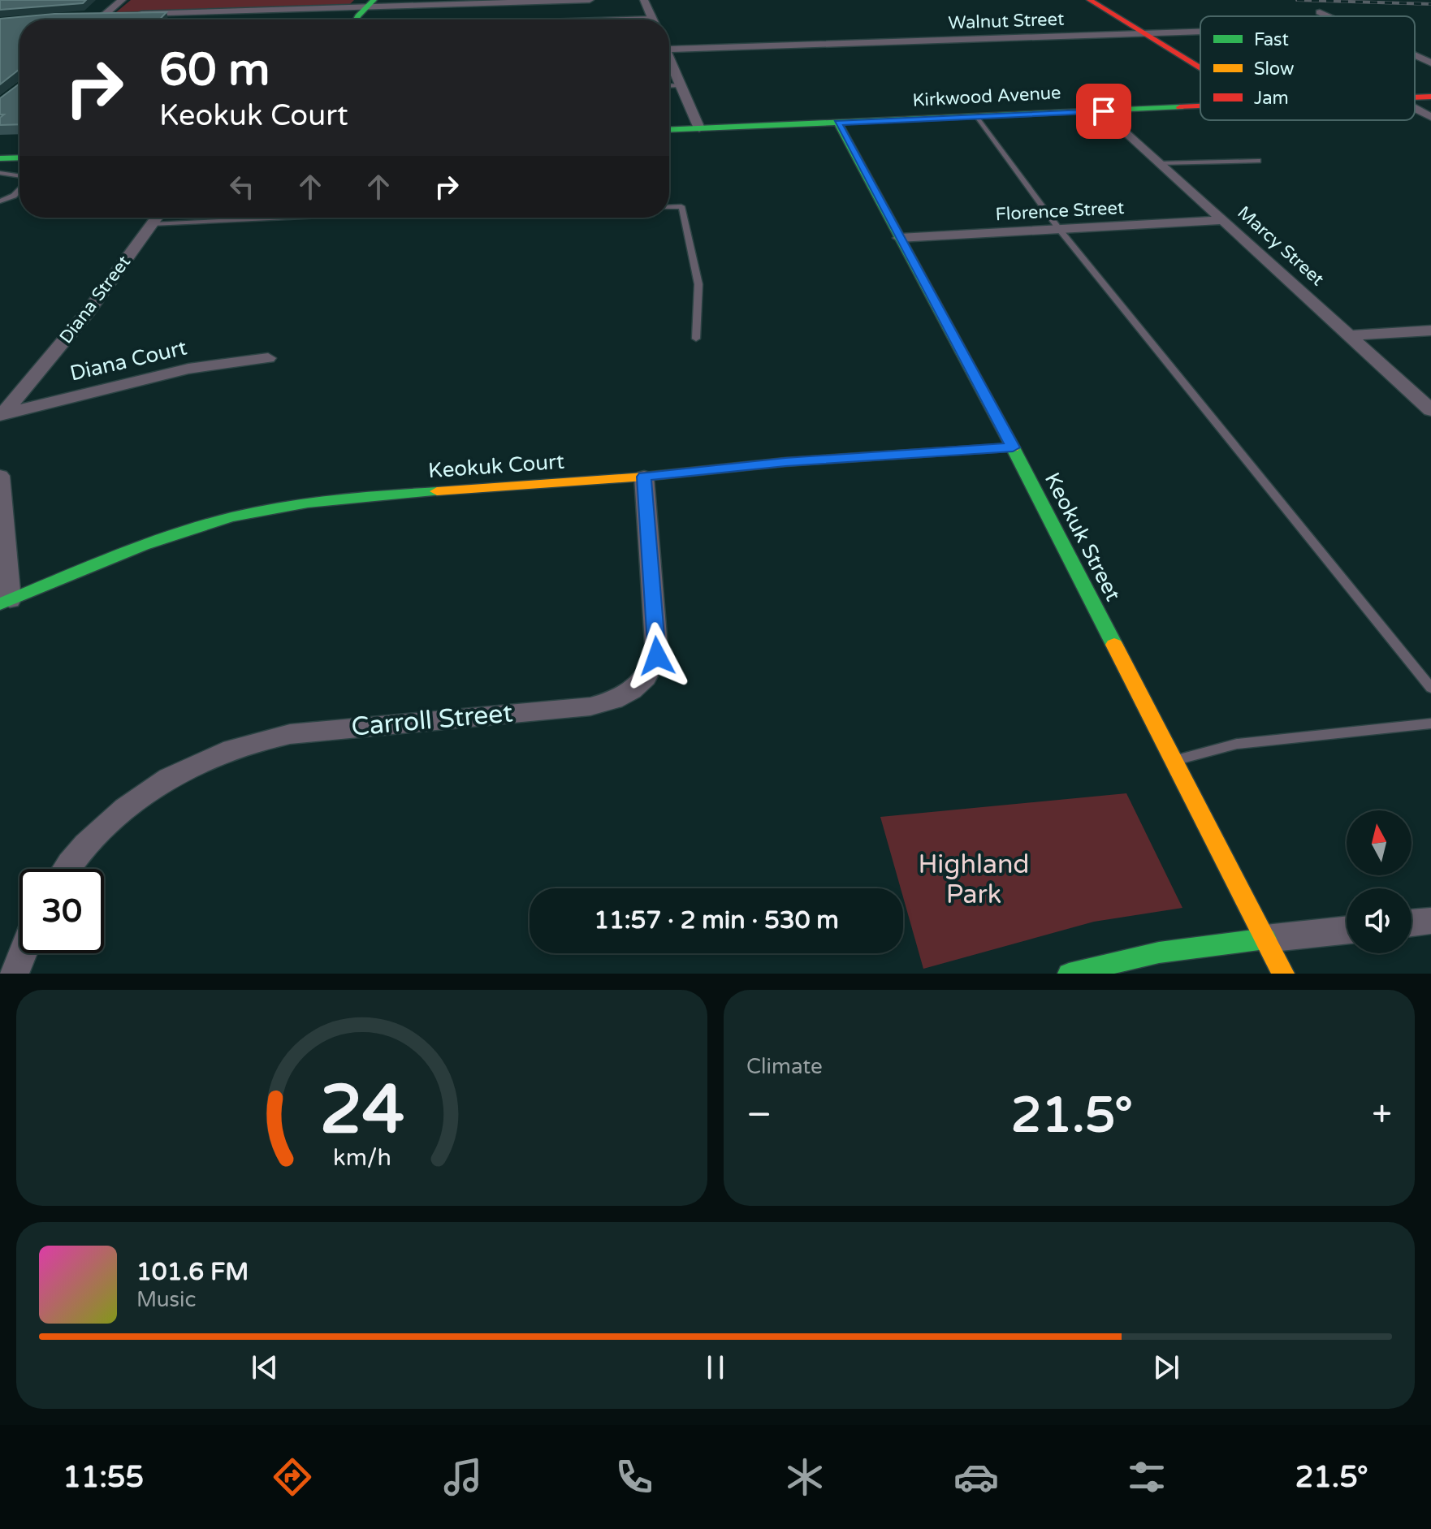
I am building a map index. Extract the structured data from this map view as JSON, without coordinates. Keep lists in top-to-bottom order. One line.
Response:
{"streets":{"street":["Walnut Street","Kirkwood Avenue","Florence Street","Marcy Street","Diana Street","Diana Court","Keokuk Court","Keokuk Street","Carroll Street"]},"crossings":[["Kirkwood Avenue","Marcy Street"],["Kirkwood Avenue","Keokuk Street"],["Florence Street","Marcy Street"],["Florence Street","Keokuk Street"],["Diana Street","Diana Court"],["Keokuk Court","Keokuk Street"],["Keokuk Court","Carroll Street"]],"parks":["Highland Park"],"legend":["Fast","Slow","Jam"],"north":"top","page":{"turn":["60 m","Keokuk Court"],"limit":"30","trip":"11:57 · 2 min · 530 m","tile":"Climate","heat":["−","21.5°","+"],"song":["101.6 FM","Music"],"tabs":["11:55","21.5°"],"gauge":["24","km/h"]}}
